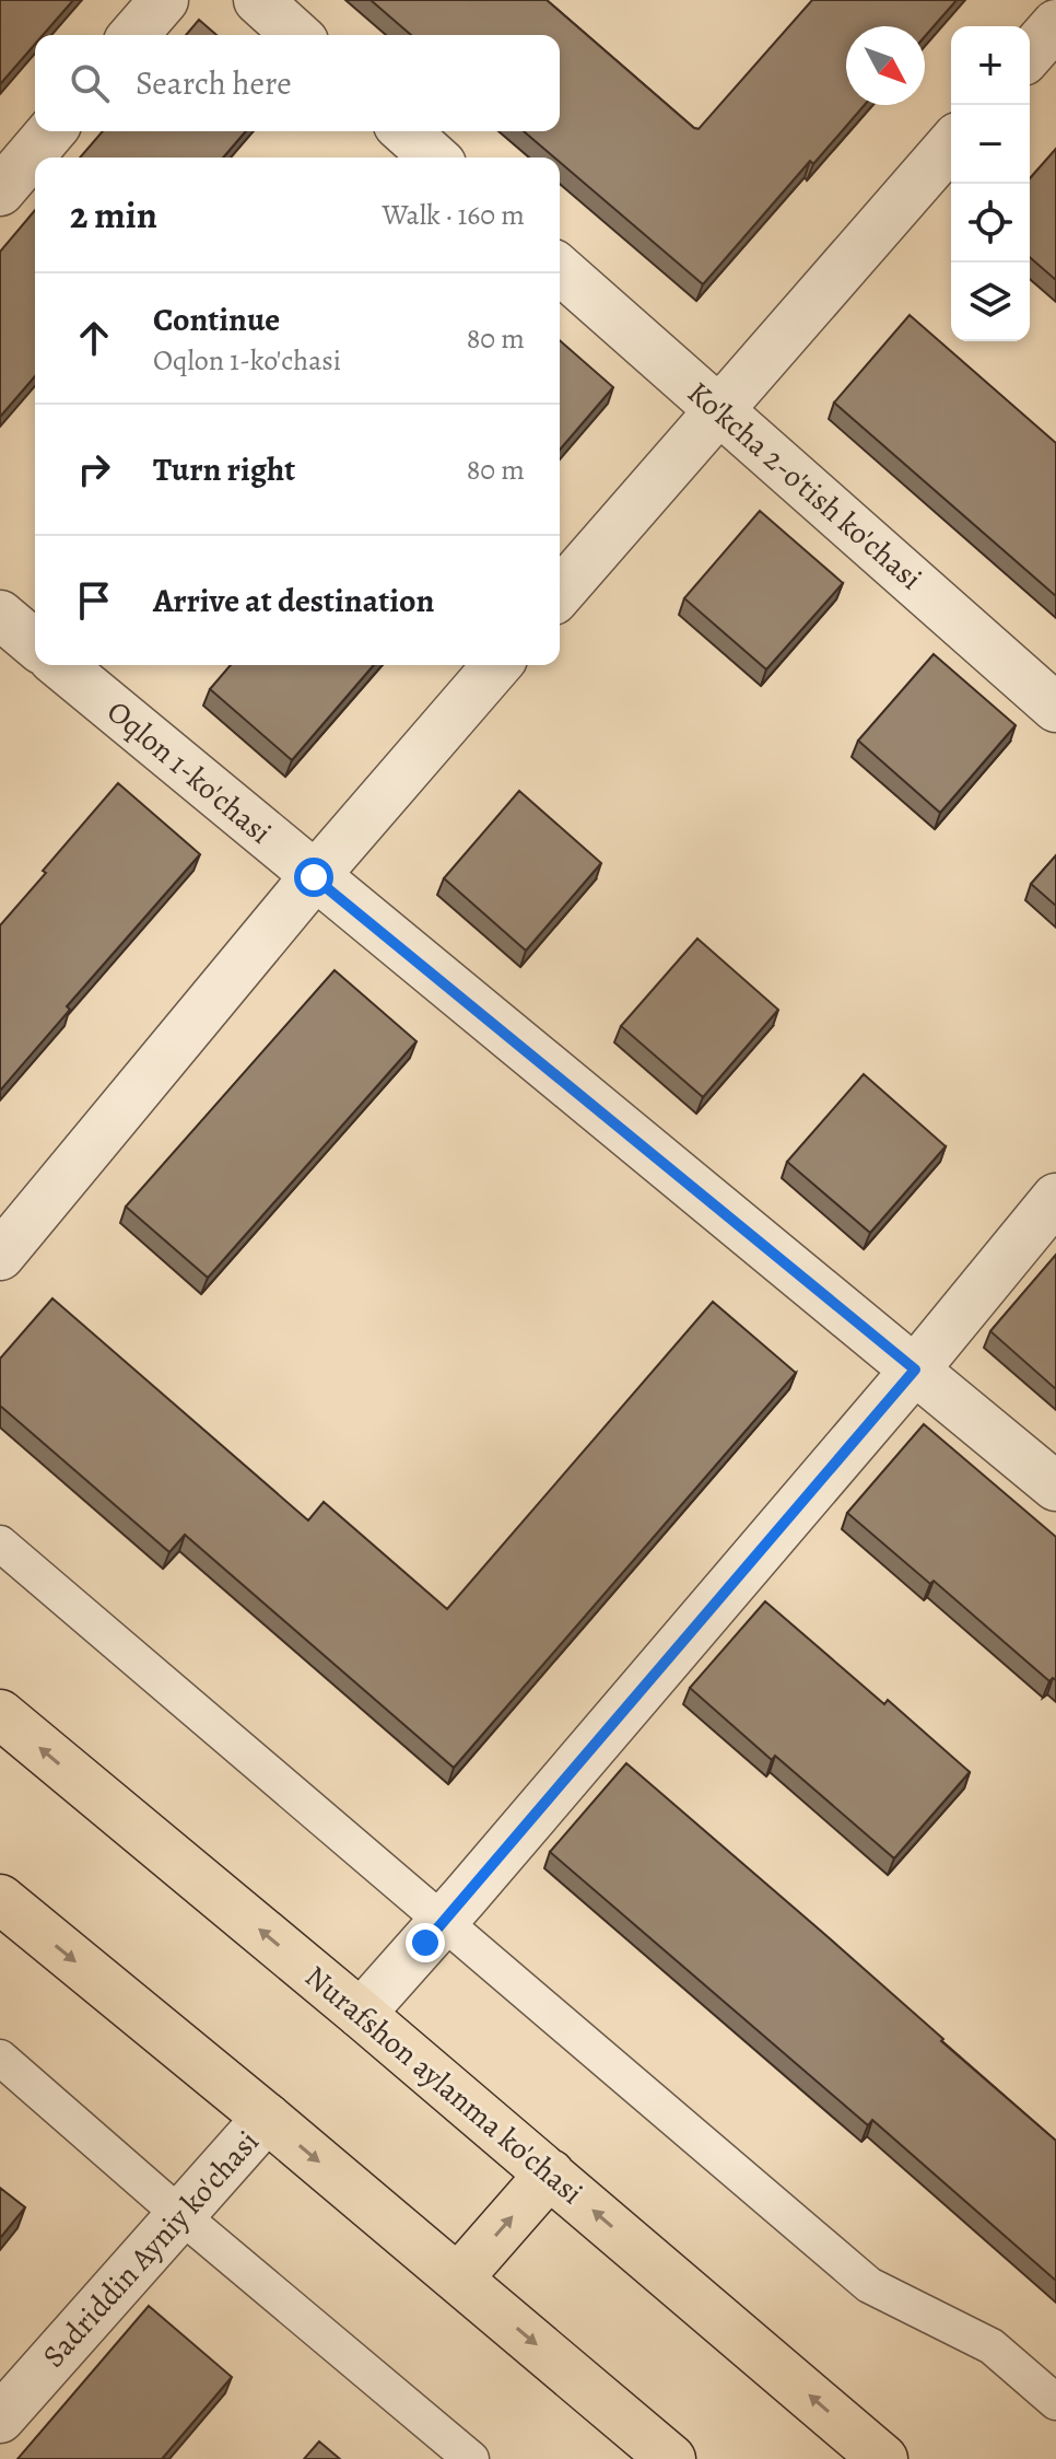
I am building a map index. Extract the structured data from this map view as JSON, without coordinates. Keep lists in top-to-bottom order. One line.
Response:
{"streets":{"main road":["Nurafshon aylanma ko'chasi"],"street":["Ko'kcha 2-o'tish ko'chasi","Oqlon 1-ko'chasi","Sadriddin Ayniy ko'chasi"]},"north":"bottom right","page":{"map_buttons":["+","−"],"search":"Search here","heading":["2 min","Walk · 160 m"],"list":[["Continue","Oqlon 1-ko'chasi","80 m"],["Turn right","80 m"],"Arrive at destination"]}}
